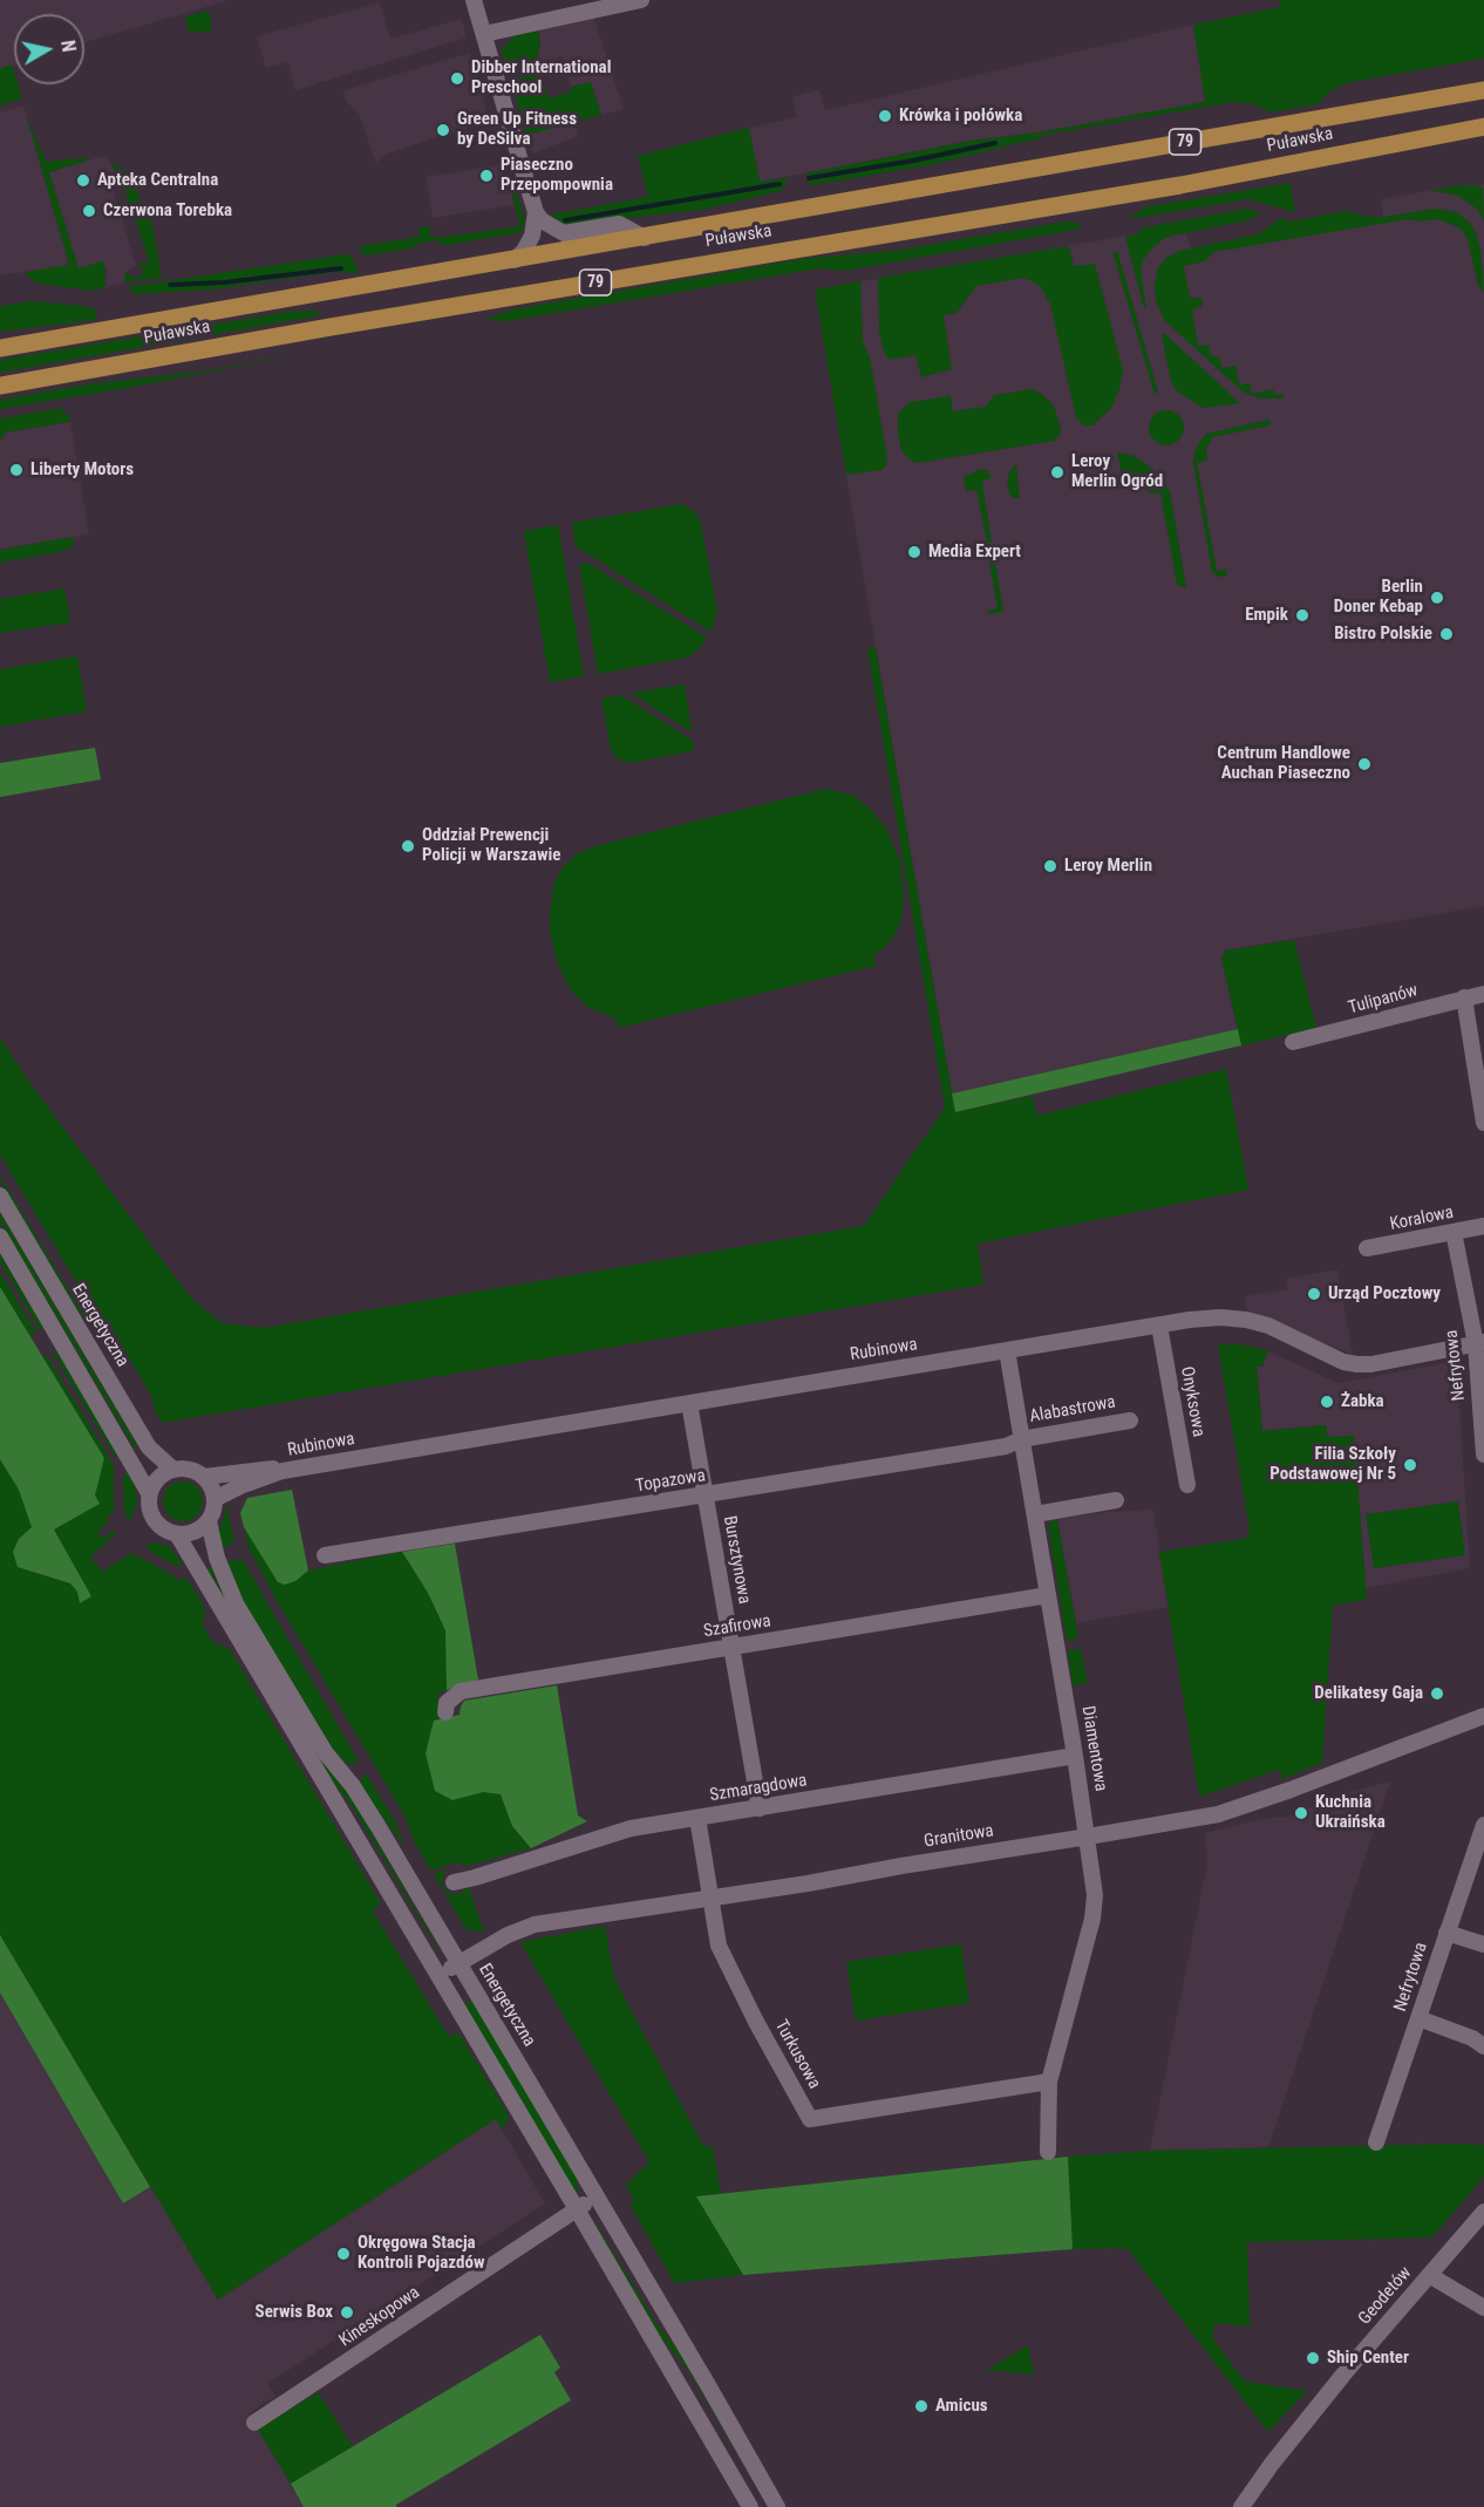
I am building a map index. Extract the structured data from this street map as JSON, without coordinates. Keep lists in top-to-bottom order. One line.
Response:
{"streets":{"main road":["Puławska","79"],"street":["Tulipanów","Koralowa","Energetyczna","Rubinowa","Nefrytowa","Onyksowa","Alabastrowa","Topazowa","Bursztynowa","Szafirowa","Diamentowa","Szmaragdowa","Granitowa","Turkusowa","Geodetów","Kineskopowa"]},"crossings":[["Koralowa","Nefrytowa"],["Energetyczna","Rubinowa"],["Energetyczna","Granitowa"],["Energetyczna","Kineskopowa"],["Rubinowa","Nefrytowa"],["Rubinowa","Onyksowa"],["Rubinowa","Bursztynowa"],["Rubinowa","Diamentowa"],["Alabastrowa","Topazowa"],["Alabastrowa","Diamentowa"],["Topazowa","Bursztynowa"],["Topazowa","Diamentowa"],["Bursztynowa","Szafirowa"],["Bursztynowa","Szmaragdowa"],["Szafirowa","Diamentowa"],["Diamentowa","Szmaragdowa"],["Diamentowa","Granitowa"],["Diamentowa","Turkusowa"],["Szmaragdowa","Turkusowa"],["Granitowa","Turkusowa"]],"places":["Dibber International Preschool","Krówka i połówka","Green Up Fitness by DeSilva","Piaseczno Przepompownia","Apteka Centralna","Czerwona Torebka","Liberty Motors","Leroy Merlin Ogród","Media Expert","Berlin Doner Kebap","Empik","Bistro Polskie","Centrum Handlowe Auchan Piaseczno","Oddział Prewencji Policji w Warszawie","Leroy Merlin","Urząd Pocztowy","Żabka","Filia Szkoły Podstawowej Nr 5","Delikatesy Gaja","Kuchnia Ukraińska","Okręgowa Stacja Kontroli Pojazdów","Serwis Box","Ship Center","Amicus"],"north":"right"}
